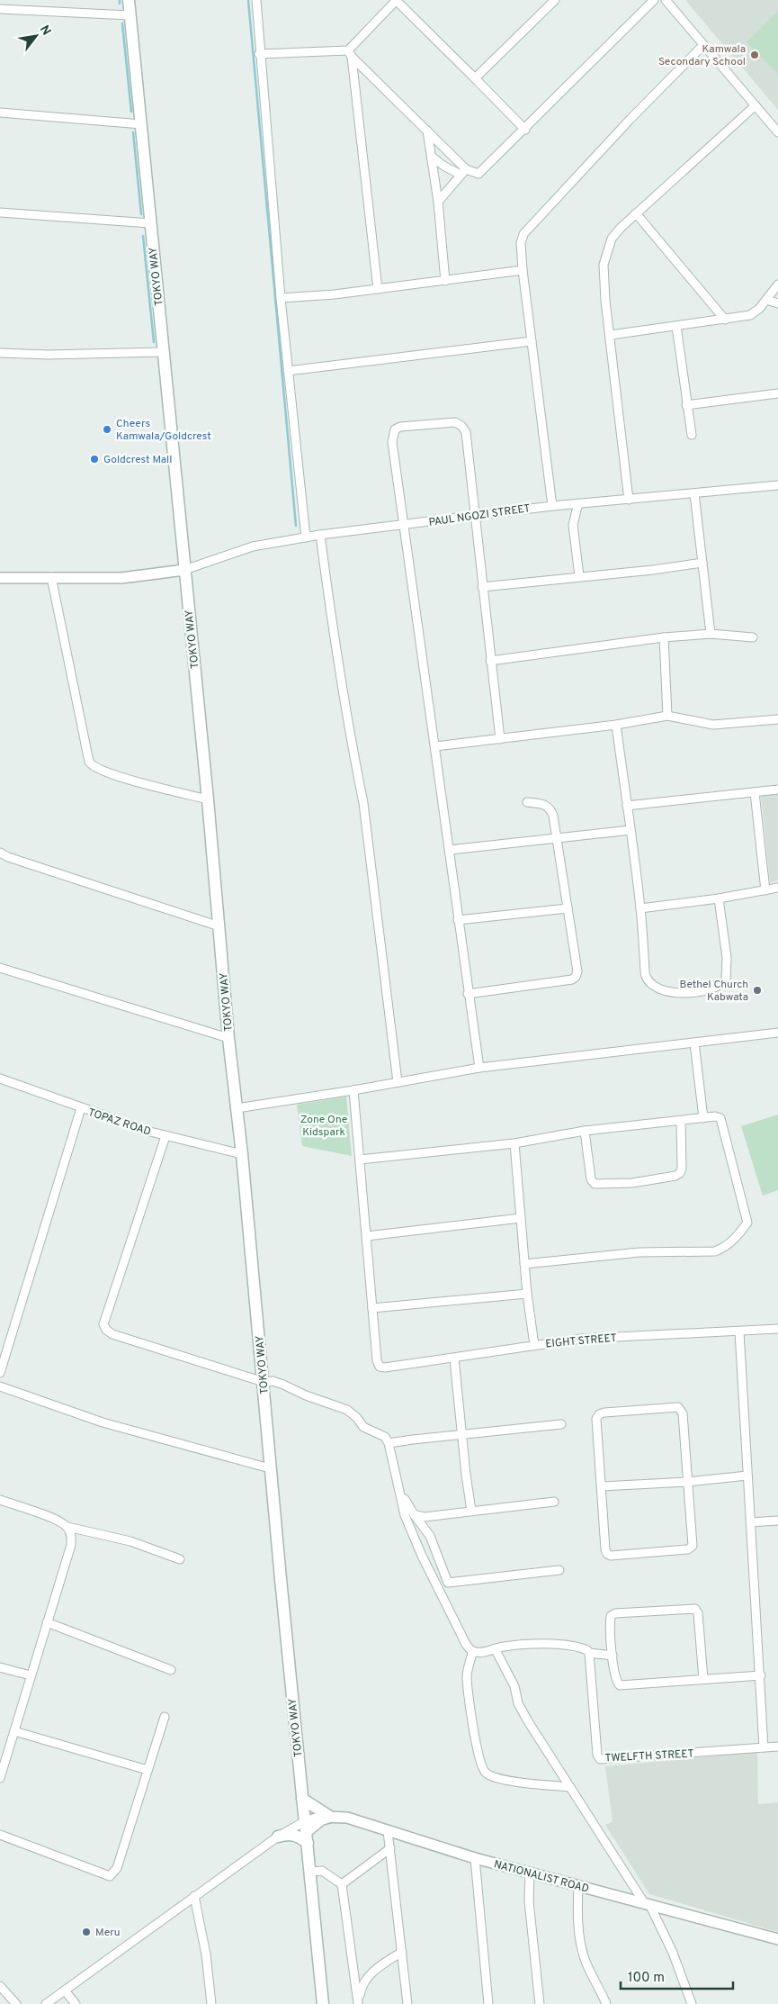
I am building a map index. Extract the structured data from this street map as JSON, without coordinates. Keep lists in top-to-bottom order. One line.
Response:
{"streets":{"main road":["TOKYO WAY"],"street":["PAUL NGOZI STREET","TOPAZ ROAD","EIGHT STREET","TWELFTH STREET","NATIONALIST ROAD"]},"crossings":[["TOKYO WAY","PAUL NGOZI STREET"],["TOKYO WAY","TOPAZ ROAD"]],"parks":["Zone One Kidspark"],"places":["Kamwala Secondary School","Cheers Kamwala/Goldcrest","Goldcrest Mall","Bethel Church Kabwata","Meru"],"scale_bar":"100 m","north":"top right"}
